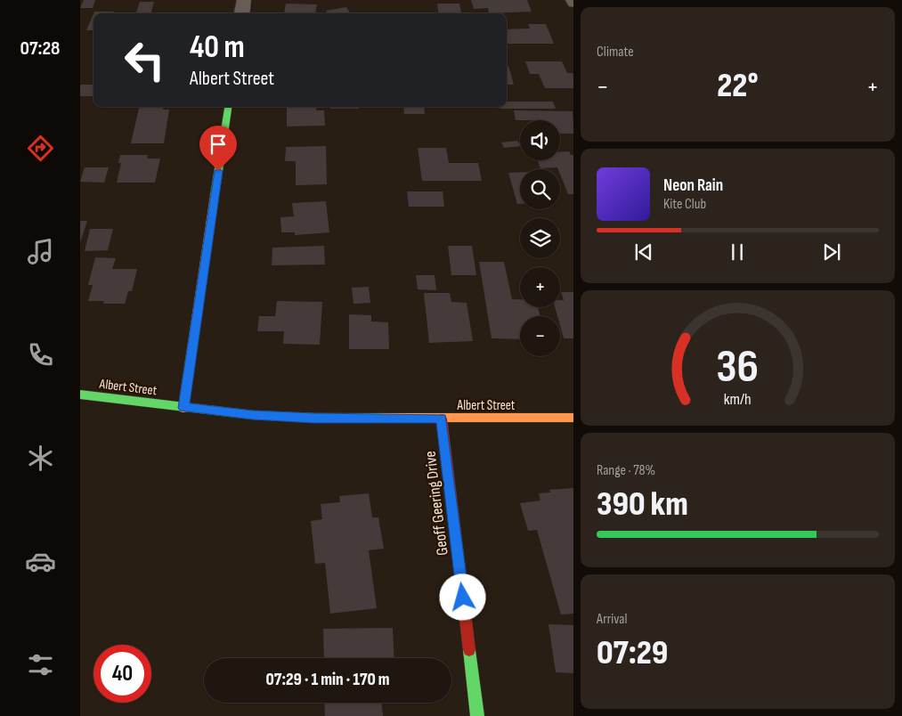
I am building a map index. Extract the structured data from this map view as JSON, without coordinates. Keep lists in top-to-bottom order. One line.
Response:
{"streets":{"street":["Albert Street","Geoff Geering Drive"]},"crossings":[["Albert Street","Geoff Geering Drive"]],"page":{"tabs":"07:28","tile":["Climate",["Range · 78%","390 km"],["Arrival","07:29"]],"turn":["40 m","Albert Street"],"heat":["−","22°","+"],"map_buttons":["+","−"],"song":["Neon Rain","Kite Club"],"limit":"40","trip":"07:29 · 1 min · 170 m","gauge":["36","km/h"]}}
